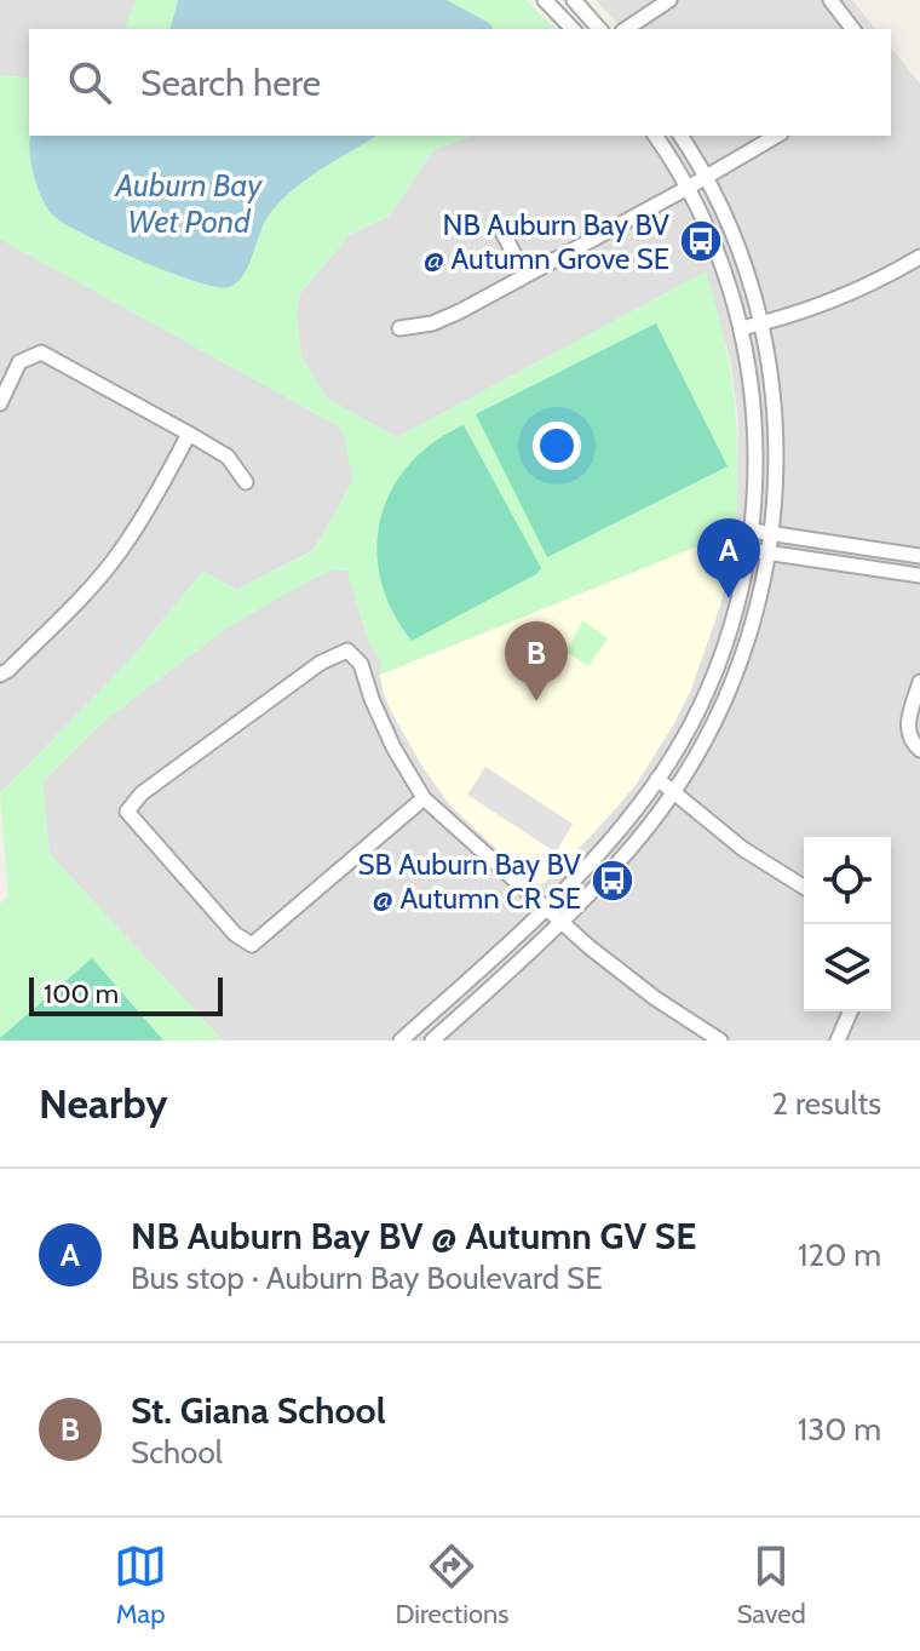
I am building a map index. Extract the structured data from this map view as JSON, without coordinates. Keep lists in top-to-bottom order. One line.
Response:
{"water":["Auburn Bay Wet Pond"],"places":{"bus stop":["NB Auburn Bay BV @ Autumn Grove SE","SB Auburn Bay BV @ Autumn CR SE"]},"scale_bar":"100 m","page":{"search":"Search here","pins":["A","B"],"scale":"100 m","heading":["Nearby","2 results"],"list":[{"mark":"A","name":"NB Auburn Bay BV @ Autumn GV SE","note":"Bus stop · Auburn Bay Boulevard SE","value":"120 m"},{"mark":"B","name":"St. Giana School","note":"School","value":"130 m"}],"nav":["Map","Directions","Saved"]}}
